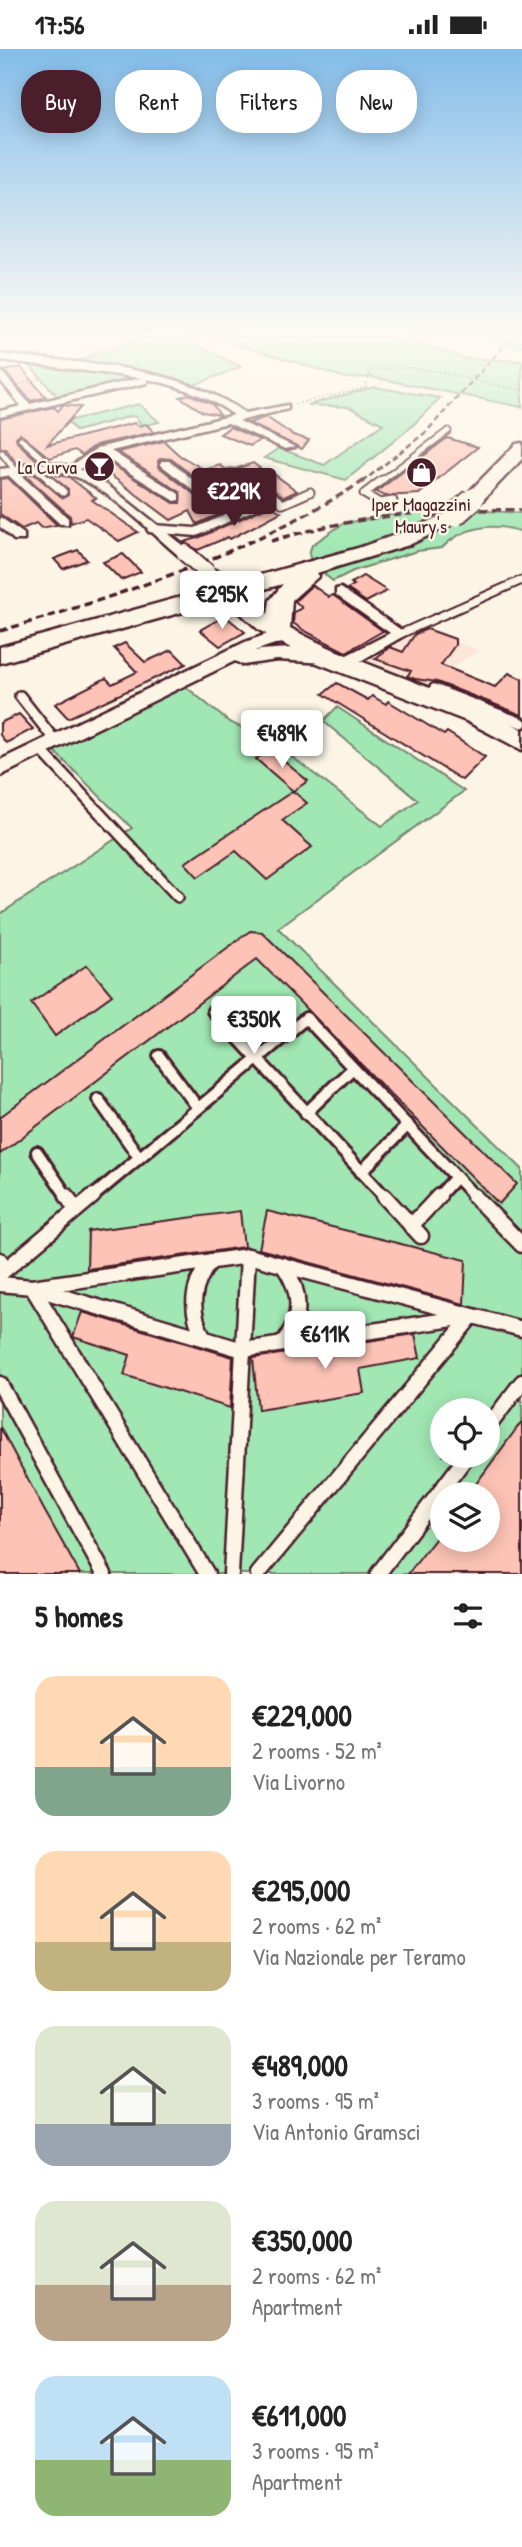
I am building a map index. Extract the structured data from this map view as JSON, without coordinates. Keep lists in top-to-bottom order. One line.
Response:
{"places":{"bar":["La Curva"],"shop":["Iper Magazzini Maury's"]},"page":{"status":"17:56","chip":["Buy","Rent","Filters","New"],"price":["€229K","€295K","€489K","€350K","€611K"],"heading":"5 homes","list":[{"name":"€229,000","note":"2 rooms · 52 m² · Via Livorno"},{"name":"€295,000","note":"2 rooms · 62 m² · Via Nazionale per Teramo"},{"name":"€489,000","note":"3 rooms · 95 m² · Via Antonio Gramsci"},{"name":"€350,000","note":"2 rooms · 62 m² · Apartment"},{"name":"€611,000","note":"3 rooms · 95 m² · Apartment"}]}}
